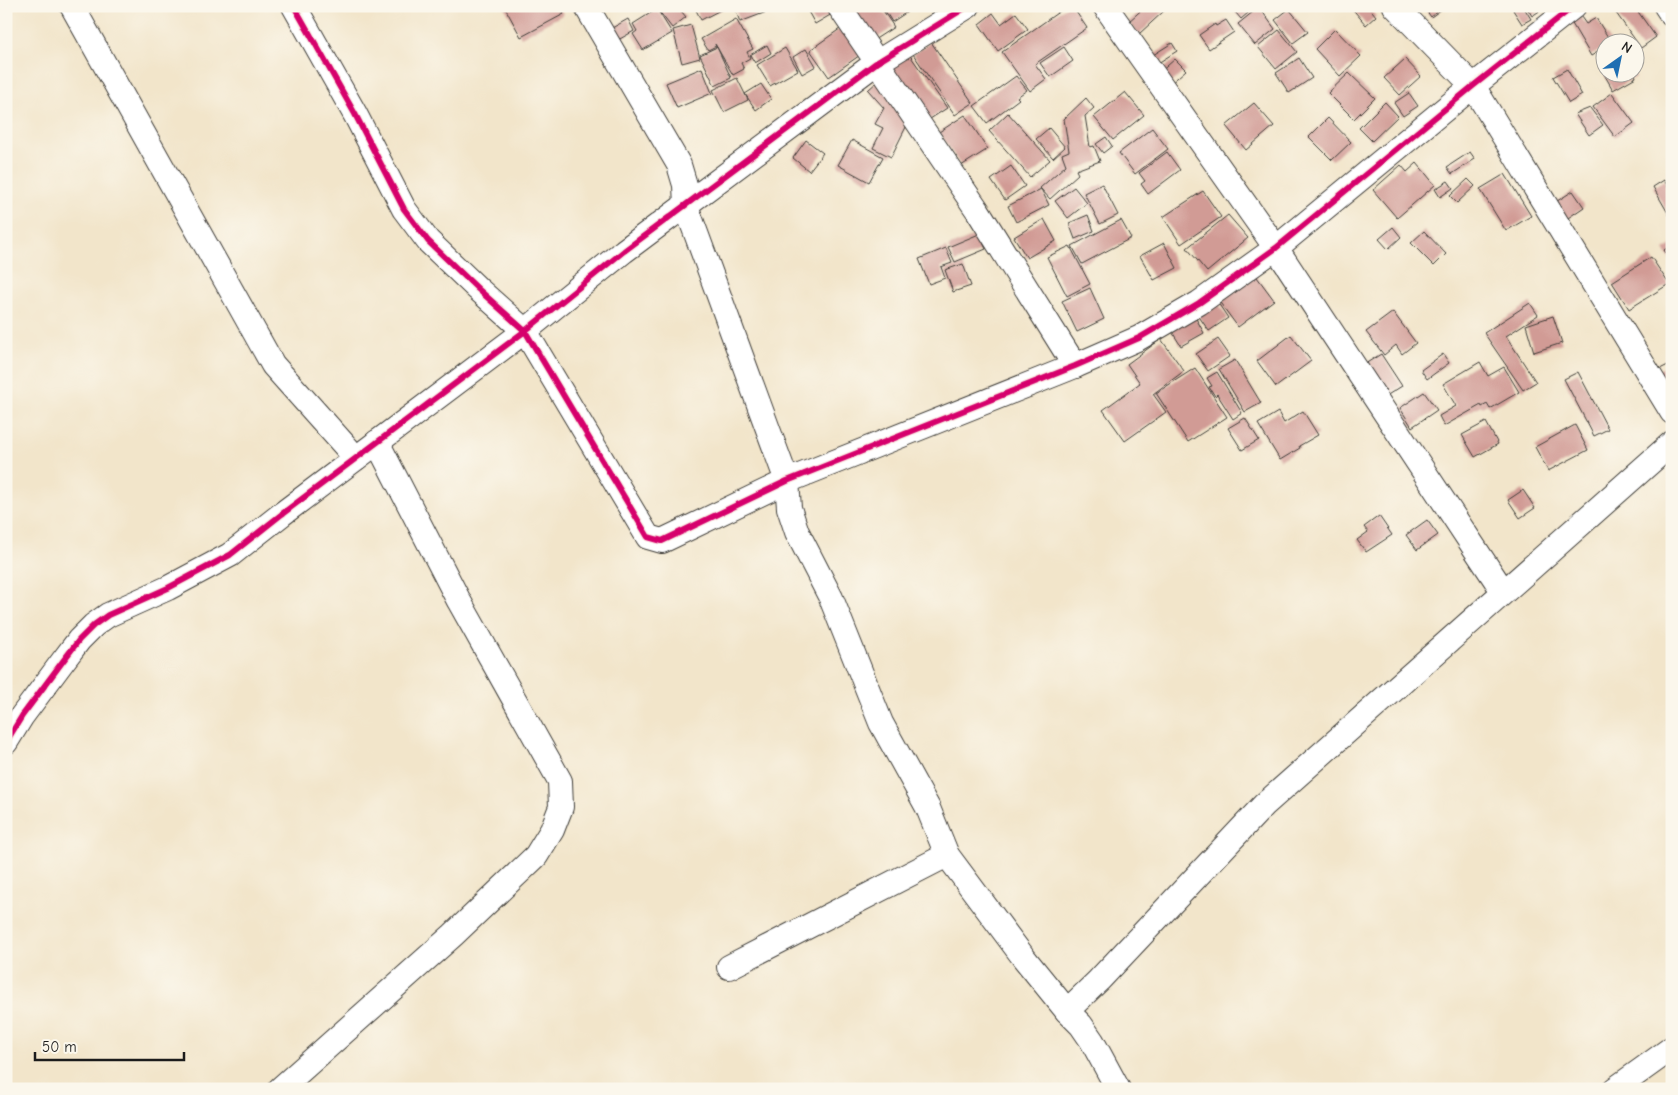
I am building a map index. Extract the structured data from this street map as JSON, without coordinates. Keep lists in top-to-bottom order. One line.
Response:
{"scale_bar":"50 m","north":"top right"}
